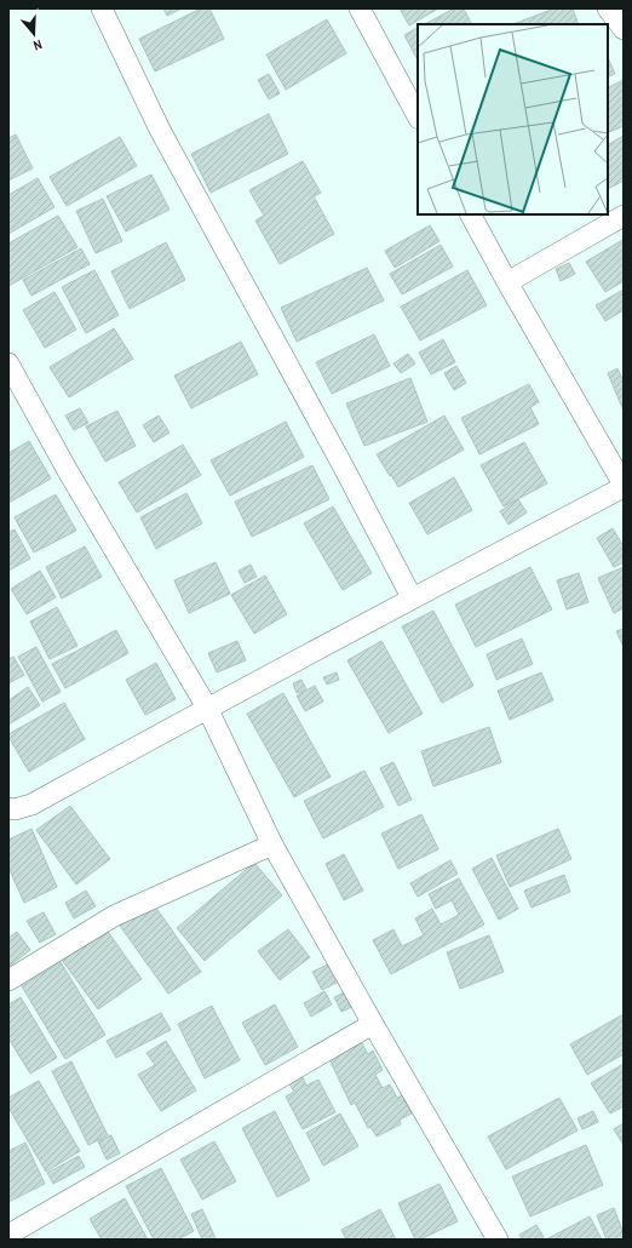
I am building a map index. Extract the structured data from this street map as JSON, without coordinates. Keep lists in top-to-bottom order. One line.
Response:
{"north":"bottom"}
